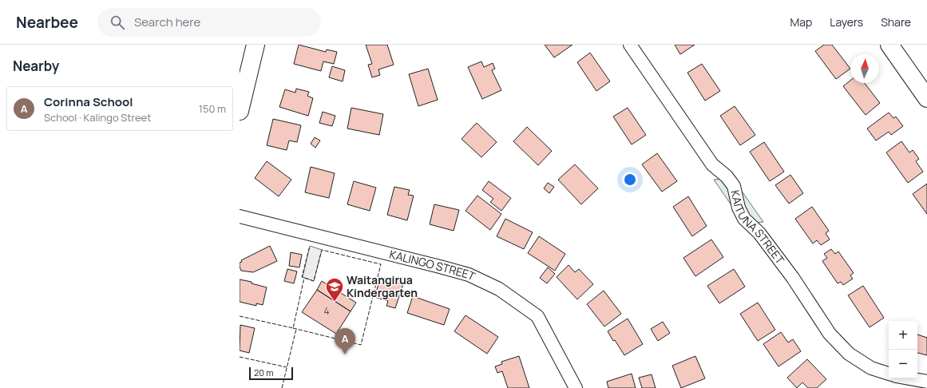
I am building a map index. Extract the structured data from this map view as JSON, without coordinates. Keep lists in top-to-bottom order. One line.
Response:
{"streets":{"street":["KAITUNA STREET","KALINGO STREET"]},"places":{"school or university":["Waitangirua Kindergarten"]},"house_numbers":["4"],"scale_bar":"20 m","north":"top","page":{"header":"Nearbee","search":"Search here","nav":["Map","Layers","Share"],"heading":"Nearby","list":[{"mark":"A","name":"Corinna School","note":"School · Kalingo Street","value":"150 m"}],"map_buttons":["+","−"],"pins":"A","scale":"20 m"}}
